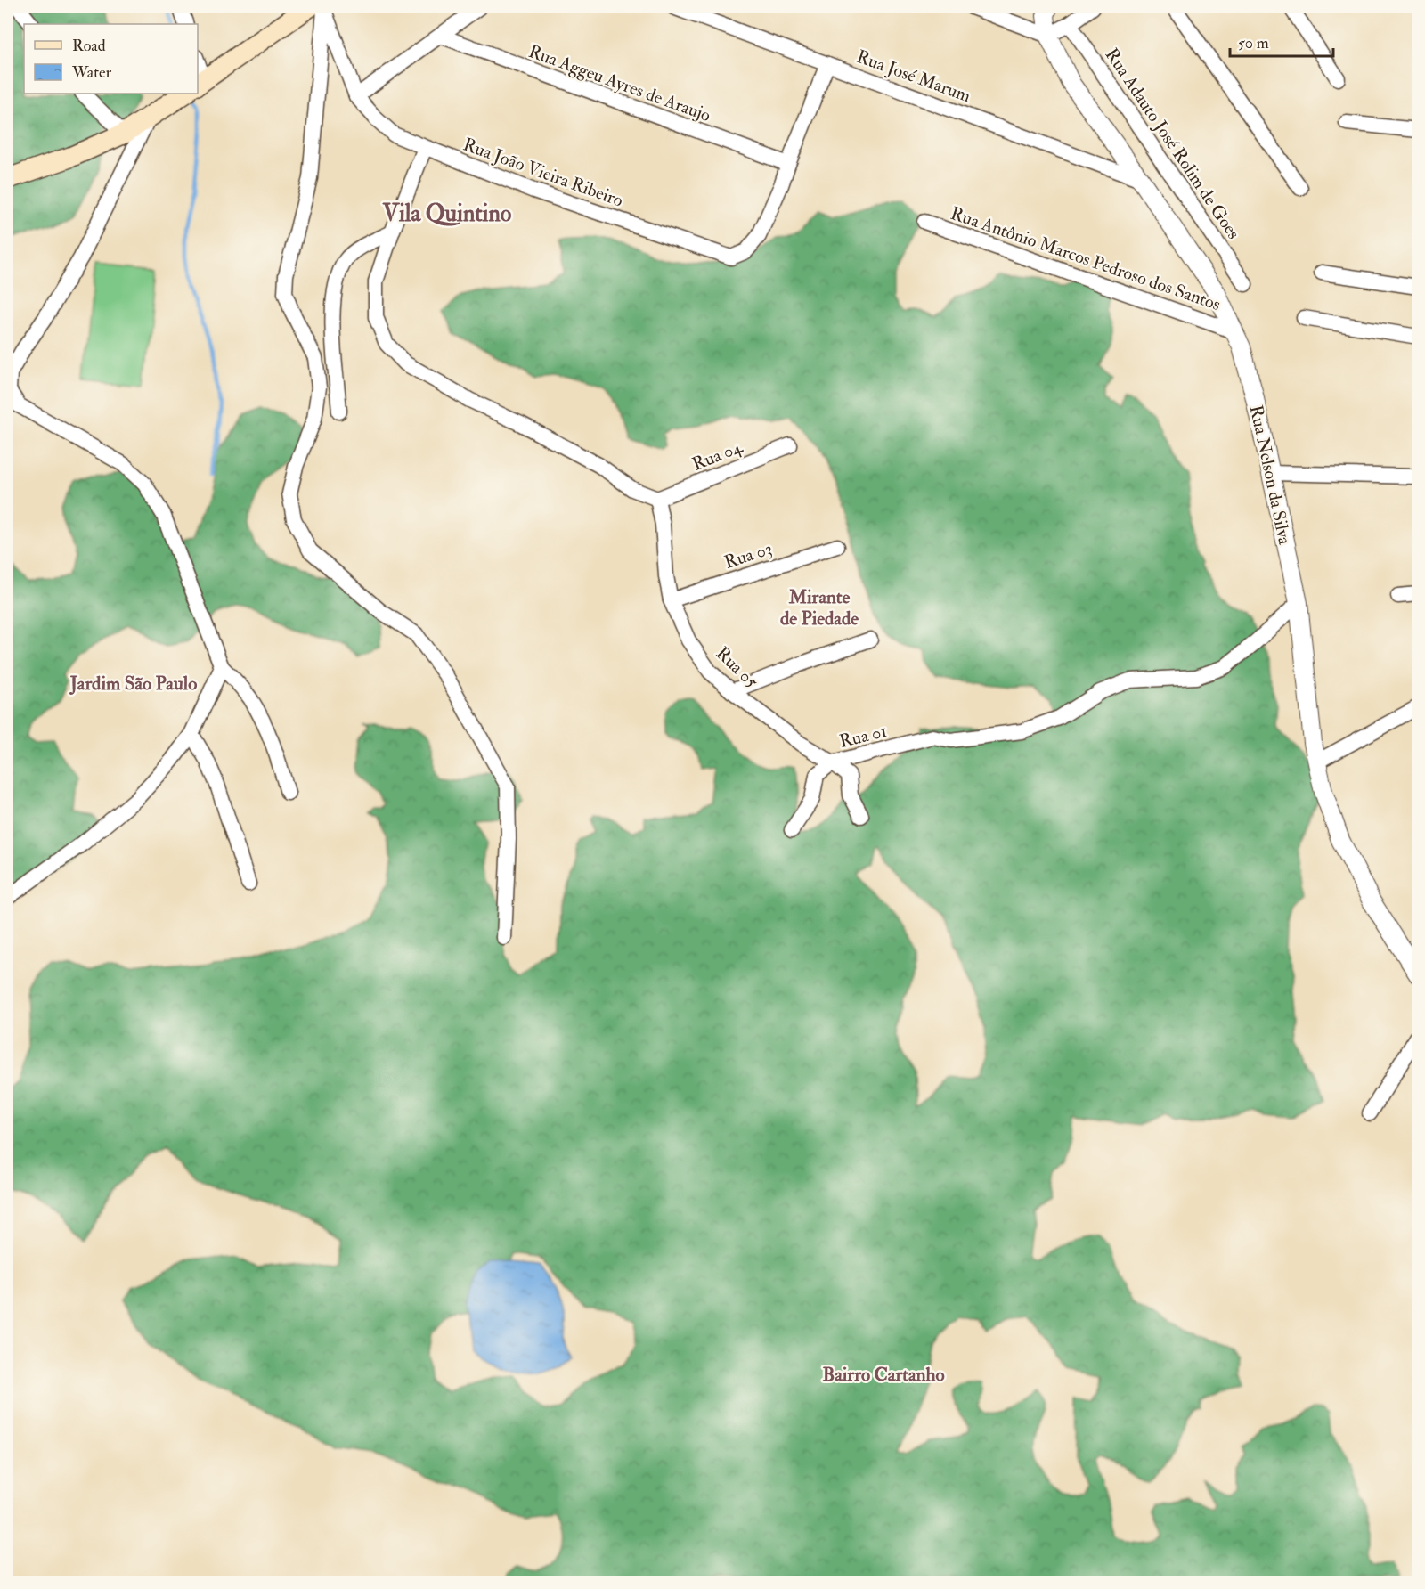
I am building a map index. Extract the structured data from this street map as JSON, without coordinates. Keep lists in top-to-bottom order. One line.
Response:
{"streets":{"street":["Rua José Marum","Rua Aggeu Ayres de Araujo","Rua Adauto José Rolim de Goes","Rua João Vieira Ribeiro","Rua Antônio Marcos Pedroso dos Santos","Rua 04","Rua Nelson da Silva","Rua 03","Rua 05","Rua 01"]},"crossings":[["Rua José Marum","Rua Nelson da Silva"],["Rua Aggeu Ayres de Araujo","Rua João Vieira Ribeiro"],["Rua Antônio Marcos Pedroso dos Santos","Rua Nelson da Silva"],["Rua 04","Rua 05"],["Rua Nelson da Silva","Rua 01"],["Rua 03","Rua 05"],["Rua 05","Rua 01"]],"districts":["Vila Quintino","Mirante de Piedade","Jardim São Paulo","Bairro Cartanho"],"legend":["Road","Water"],"scale_bar":"50 m"}
